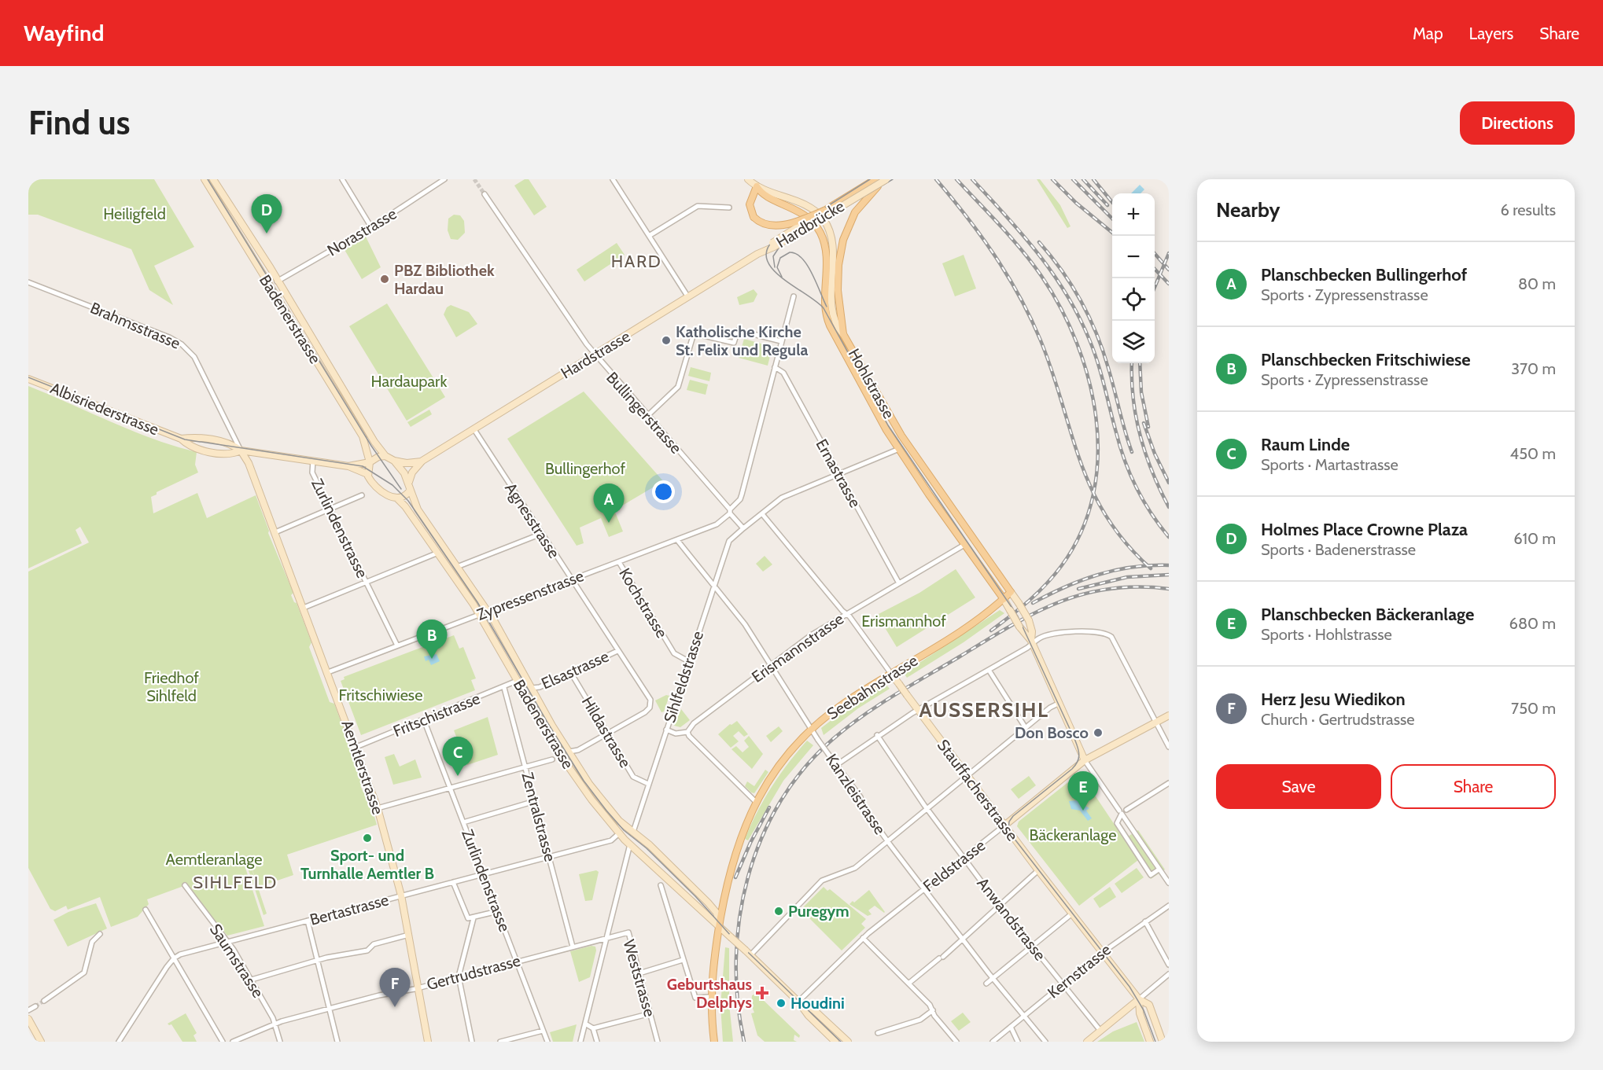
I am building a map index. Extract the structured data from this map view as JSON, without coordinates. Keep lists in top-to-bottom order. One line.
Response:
{"streets":{"main road":["Hardbrücke","Hohlstrasse","Seebahnstrasse"],"street":["Norastrasse","Badenerstrasse","Brahmsstrasse","Hardstrasse","Albisriederstrasse","Bullingerstrasse","Ernastrasse","Agnesstrasse","Zurlindenstrasse","Zypressenstrasse","Kochstrasse","Erismannstrasse","Elsastrasse","Sihlfeldstrasse","Fritschistrasse","Hildastrasse","Aemtlerstrasse","Stauffacherstrasse","Kanzleistrasse","Zentralstrasse","Feldstrasse","Bertastrasse","Anwandstrasse","Saumstrasse","Kernstrasse","Gertrudstrasse","Weststrasse"]},"crossings":[["Hardbrücke","Hardstrasse"],["Hardbrücke","Hohlstrasse"],["Norastrasse","Badenerstrasse"],["Badenerstrasse","Hardstrasse"],["Badenerstrasse","Albisriederstrasse"],["Badenerstrasse","Zypressenstrasse"],["Badenerstrasse","Elsastrasse"],["Badenerstrasse","Sihlfeldstrasse"],["Badenerstrasse","Seebahnstrasse"],["Badenerstrasse","Fritschistrasse"],["Badenerstrasse","Feldstrasse"],["Badenerstrasse","Bertastrasse"],["Brahmsstrasse","Albisriederstrasse"],["Brahmsstrasse","Aemtlerstrasse"],["Hardstrasse","Albisriederstrasse"],["Hardstrasse","Bullingerstrasse"],["Hardstrasse","Agnesstrasse"],["Hohlstrasse","Erismannstrasse"],["Hohlstrasse","Seebahnstrasse"],["Hohlstrasse","Feldstrasse"],["Albisriederstrasse","Zurlindenstrasse"],["Albisriederstrasse","Aemtlerstrasse"],["Bullingerstrasse","Zypressenstrasse"],["Bullingerstrasse","Sihlfeldstrasse"],["Ernastrasse","Zypressenstrasse"],["Ernastrasse","Erismannstrasse"],["Agnesstrasse","Zypressenstrasse"],["Agnesstrasse","Elsastrasse"],["Agnesstrasse","Hildastrasse"],["Zurlindenstrasse","Zypressenstrasse"],["Zurlindenstrasse","Fritschistrasse"],["Zurlindenstrasse","Bertastrasse"],["Zurlindenstrasse","Gertrudstrasse"],["Zypressenstrasse","Kochstrasse"],["Zypressenstrasse","Aemtlerstrasse"],["Zypressenstrasse","Kanzleistrasse"],["Kochstrasse","Sihlfeldstrasse"],["Erismannstrasse","Stauffacherstrasse"],["Erismannstrasse","Kanzleistrasse"],["Elsastrasse","Hildastrasse"],["Sihlfeldstrasse","Hildastrasse"],["Sihlfeldstrasse","Stauffacherstrasse"],["Sihlfeldstrasse","Kanzleistrasse"],["Seebahnstrasse","Stauffacherstrasse"],["Seebahnstrasse","Kanzleistrasse"],["Fritschistrasse","Aemtlerstrasse"],["Fritschistrasse","Zentralstrasse"],["Aemtlerstrasse","Bertastrasse"],["Aemtlerstrasse","Gertrudstrasse"],["Stauffacherstrasse","Feldstrasse"],["Stauffacherstrasse","Kernstrasse"],["Kanzleistrasse","Feldstrasse"],["Kanzleistrasse","Kernstrasse"],["Zentralstrasse","Bertastrasse"],["Zentralstrasse","Gertrudstrasse"],["Feldstrasse","Anwandstrasse"],["Bertastrasse","Saumstrasse"],["Anwandstrasse","Kernstrasse"],["Saumstrasse","Gertrudstrasse"],["Gertrudstrasse","Weststrasse"]],"districts":["HARD","AUSSERSIHL","SIHLFELD"],"parks":["Heiligfeld","Hardaupark","Bullingerhof","Erismannhof","Friedhof Sihlfeld","Fritschiwiese","Bäckeranlage","Aemtleranlage"],"places":{"other":["PBZ Bibliothek Hardau","Katholische Kirche St. Felix und Regula","Don Bosco","Sport- und Turnhalle Aemtler B","Puregym","Houdini"],"health":["Geburtshaus Delphys"]},"page":{"header":"Wayfind","nav":["Map","Layers","Share"],"buttons":["Directions",["Save","Share"]],"title":"Find us","heading":["Nearby","6 results"],"map_buttons":["+","−"],"pins":["D","A","B","C","E","F"],"list":[{"mark":"A","name":"Planschbecken Bullingerhof","note":"Sports · Zypressenstrasse","value":"80 m"},{"mark":"B","name":"Planschbecken Fritschiwiese","note":"Sports · Zypressenstrasse","value":"370 m"},{"mark":"C","name":"Raum Linde","note":"Sports · Martastrasse","value":"450 m"},{"mark":"D","name":"Holmes Place Crowne Plaza","note":"Sports · Badenerstrasse","value":"610 m"},{"mark":"E","name":"Planschbecken Bäckeranlage","note":"Sports · Hohlstrasse","value":"680 m"},{"mark":"F","name":"Herz Jesu Wiedikon","note":"Church · Gertrudstrasse","value":"750 m"}]}}
